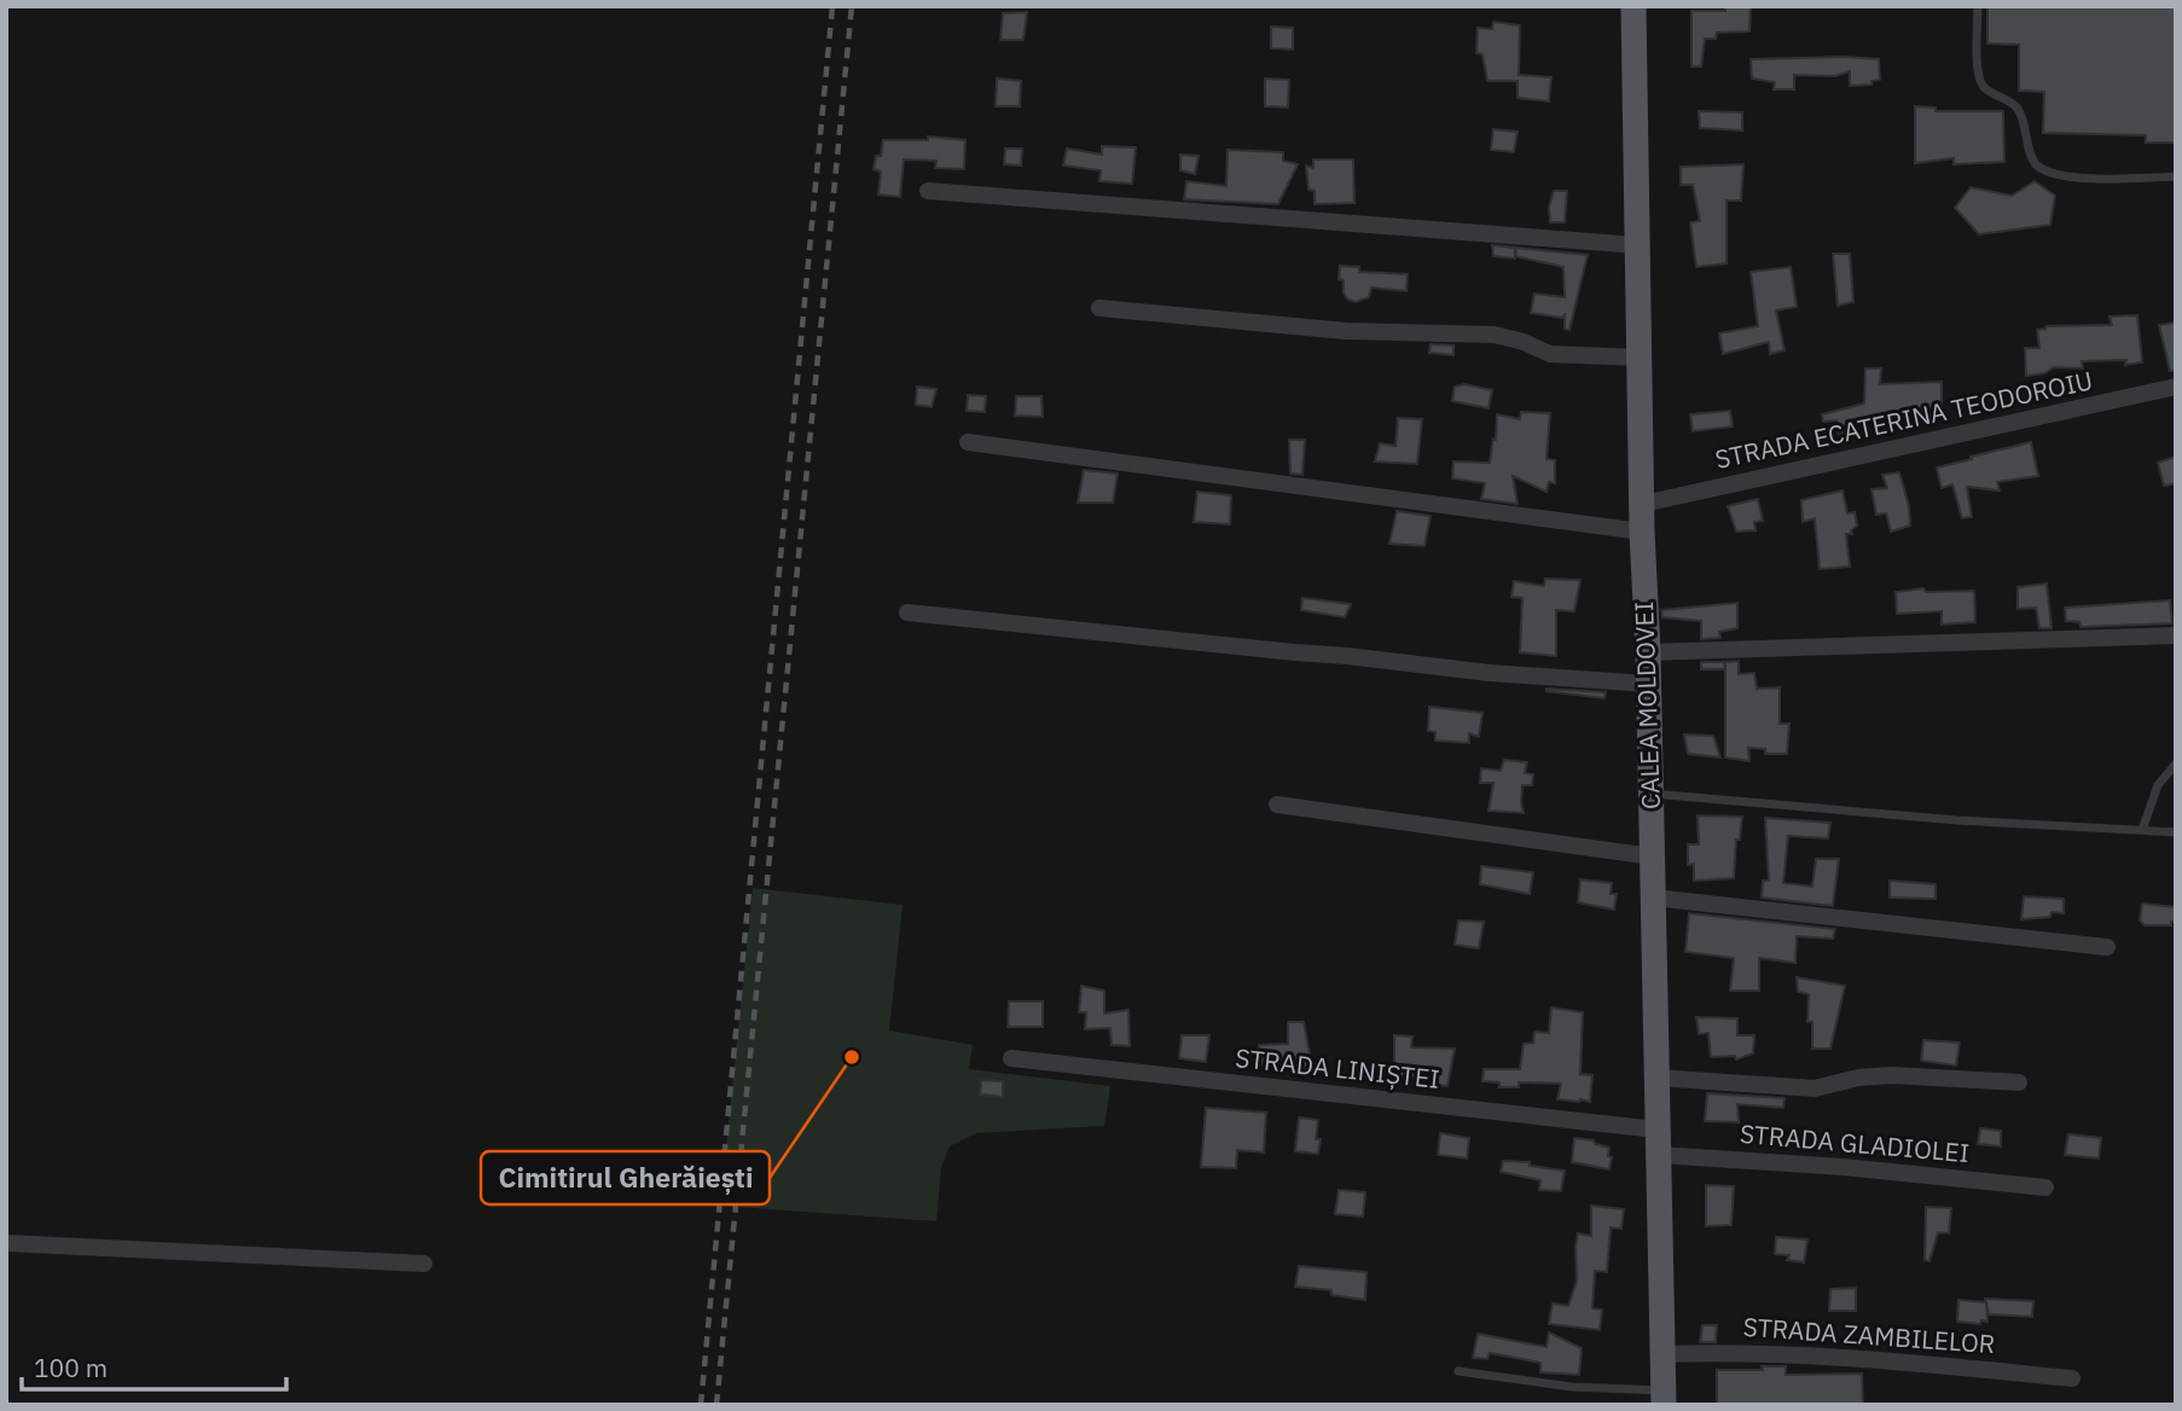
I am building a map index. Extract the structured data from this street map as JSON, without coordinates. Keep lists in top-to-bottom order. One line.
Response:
{"streets":{"main road":["CALEA MOLDOVEI"],"street":["STRADA ECATERINA TEODOROIU","STRADA LINIȘTEI","STRADA GLADIOLEI","STRADA ZAMBILELOR"]},"crossings":[["STRADA ECATERINA TEODOROIU","CALEA MOLDOVEI"],["CALEA MOLDOVEI","STRADA LINIȘTEI"],["CALEA MOLDOVEI","STRADA GLADIOLEI"],["CALEA MOLDOVEI","STRADA ZAMBILELOR"],["STRADA LINIȘTEI","STRADA GLADIOLEI"]],"places":["Cimitirul Gherăiești"],"scale_bar":"100 m"}
